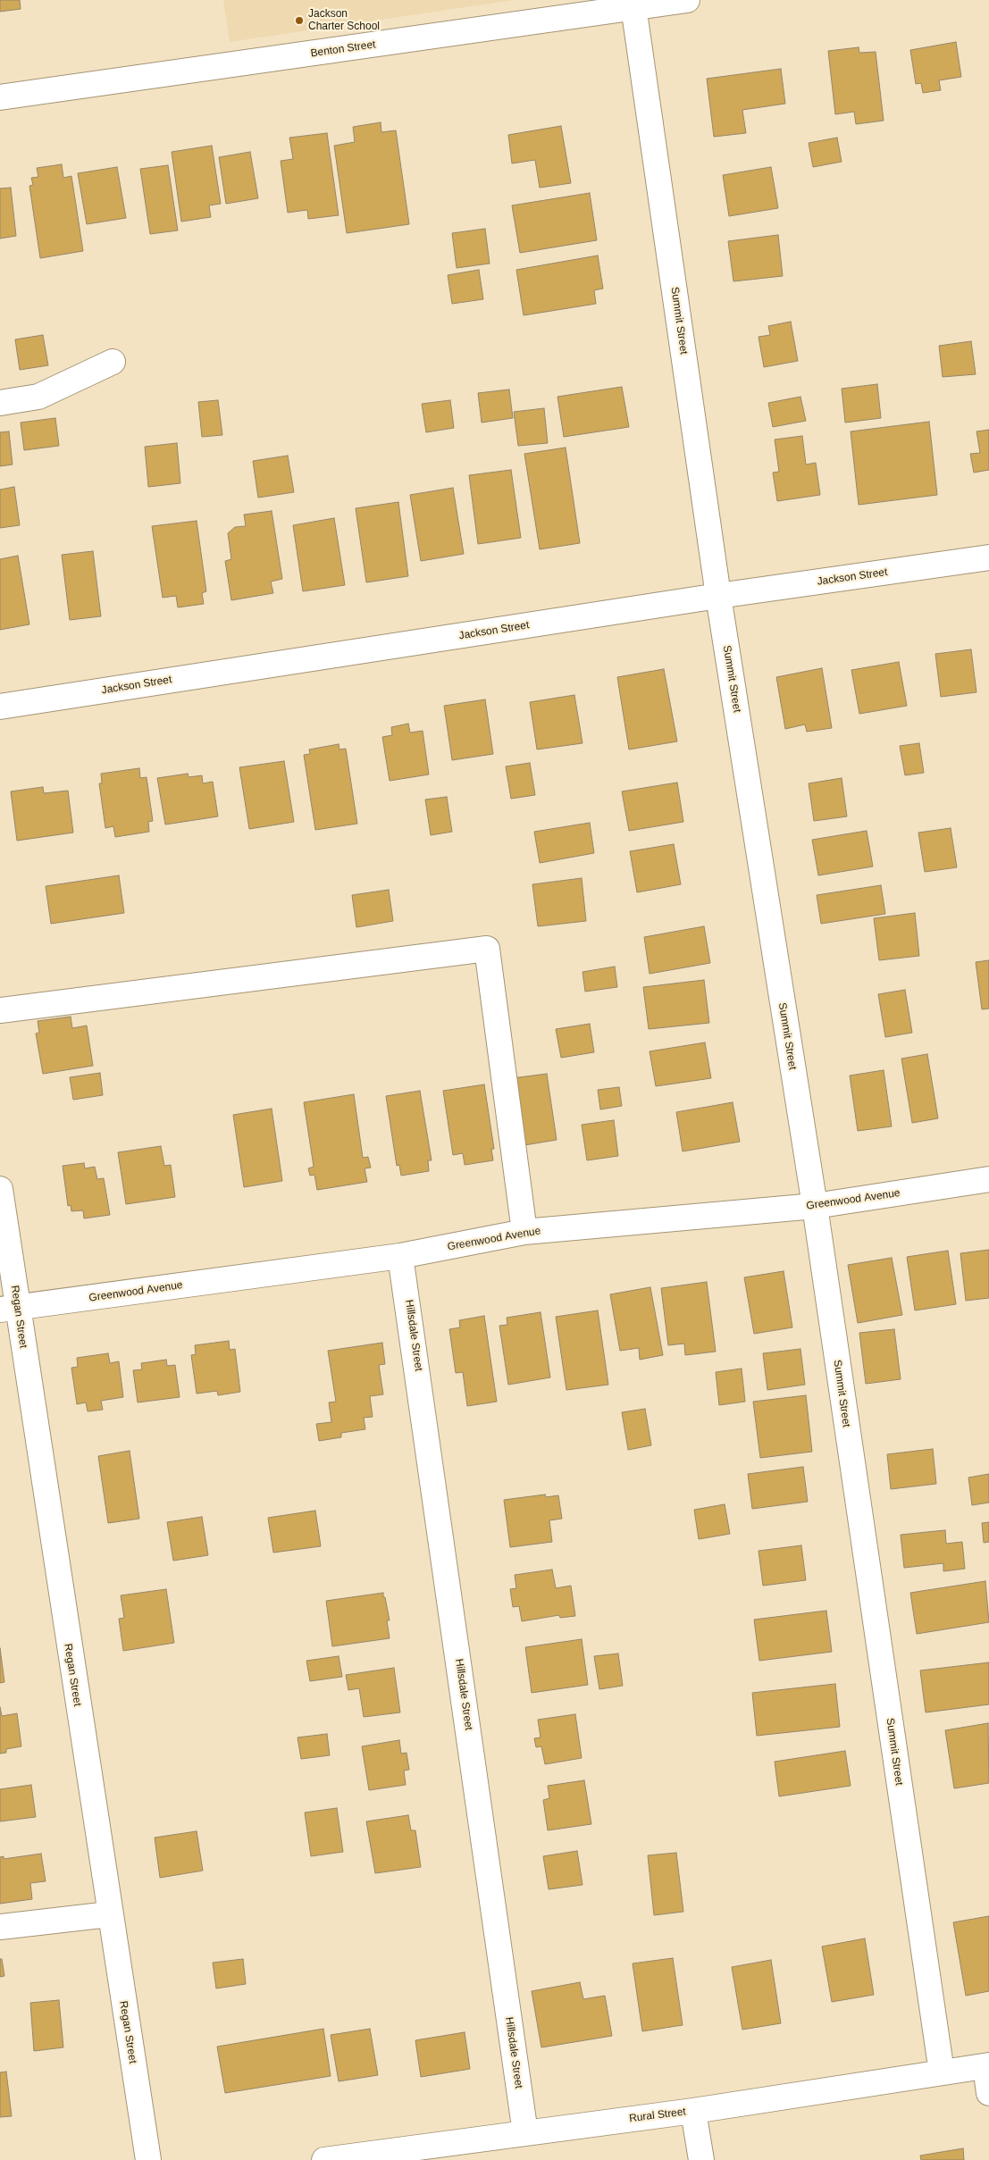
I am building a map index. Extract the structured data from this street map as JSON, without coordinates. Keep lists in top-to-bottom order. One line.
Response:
{"streets":{"street":["Benton Street","Summit Street","Jackson Street","Greenwood Avenue","Regan Street","Hillsdale Street","Rural Street"]},"crossings":[["Benton Street","Summit Street"],["Summit Street","Jackson Street"],["Summit Street","Greenwood Avenue"],["Summit Street","Rural Street"],["Greenwood Avenue","Regan Street"],["Greenwood Avenue","Hillsdale Street"],["Hillsdale Street","Rural Street"]],"places":["Jackson Charter School"]}
